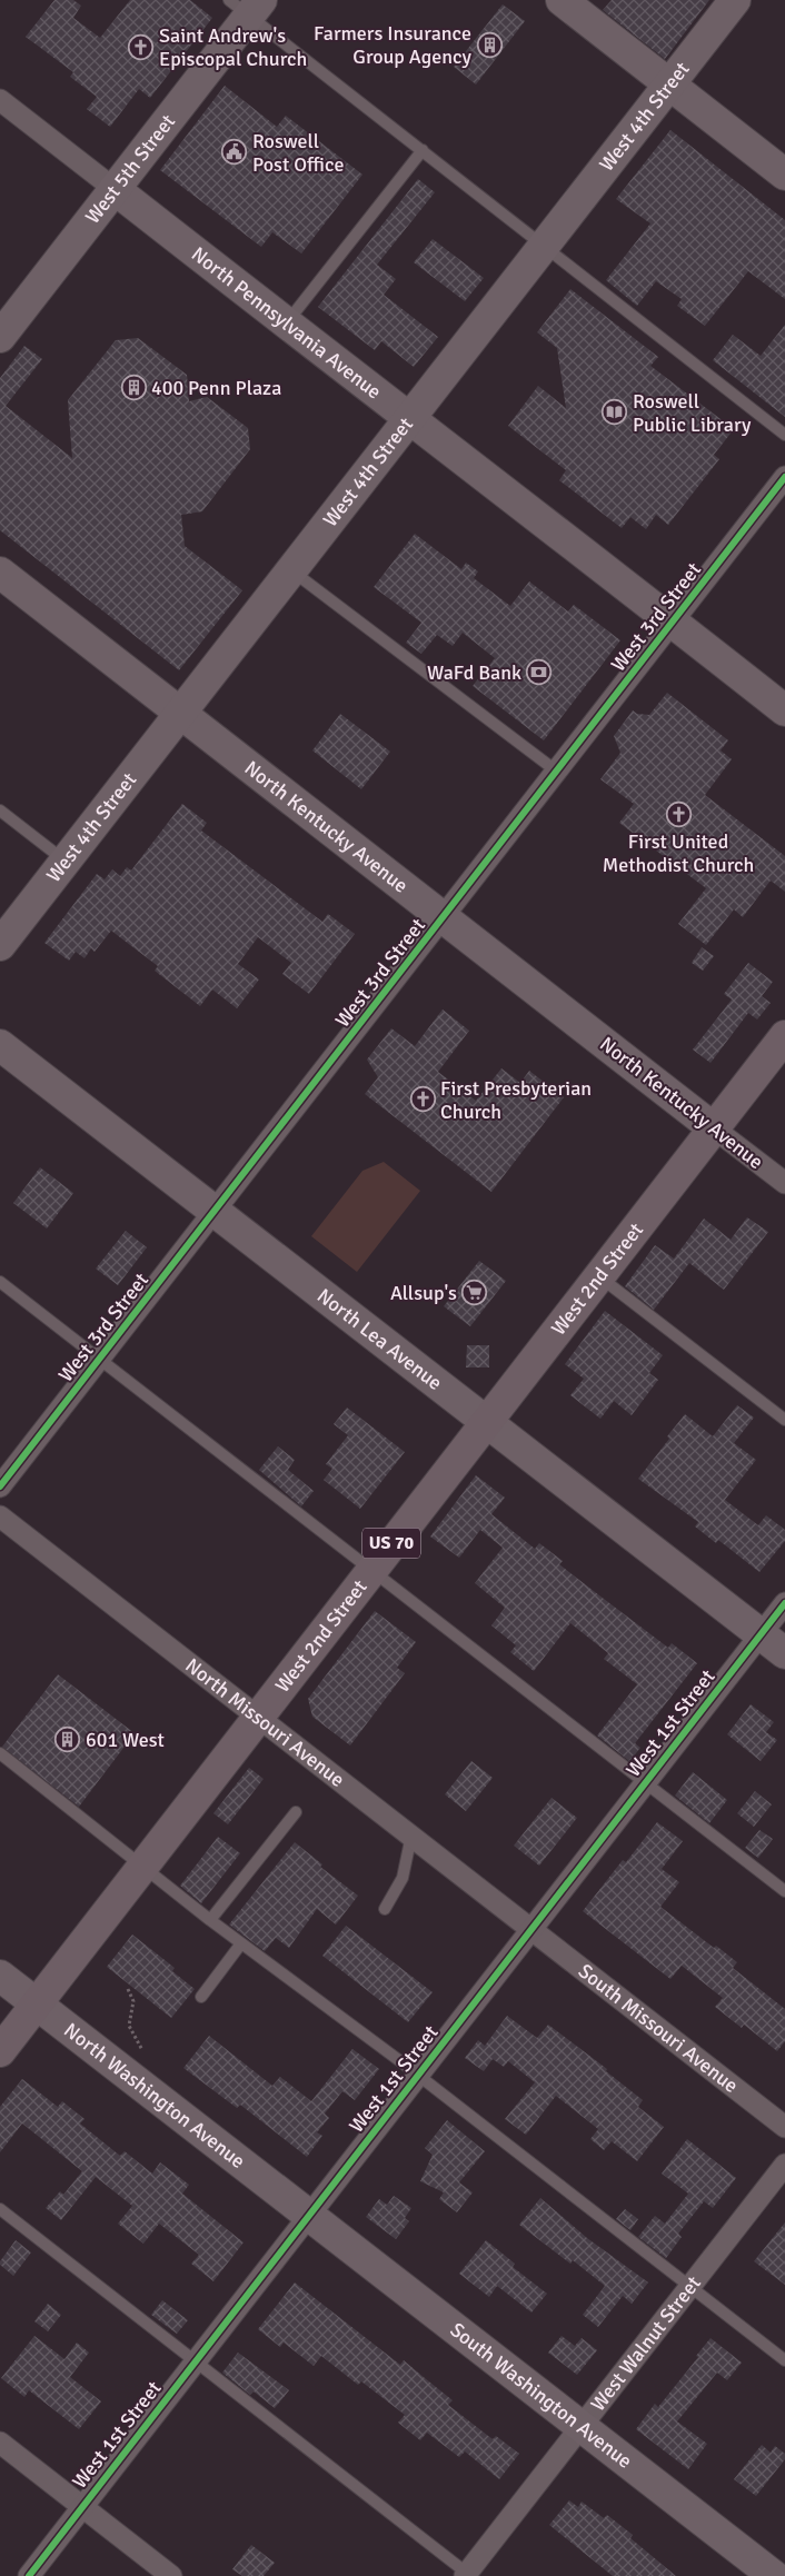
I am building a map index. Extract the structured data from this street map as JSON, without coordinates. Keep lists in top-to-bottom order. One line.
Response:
{"streets":{"main road":["West 2nd Street","US 70"],"street":["West 4th Street","West 5th Street","North Pennsylvania Avenue","West 3rd Street","North Kentucky Avenue","North Lea Avenue","North Missouri Avenue","West 1st Street","South Missouri Avenue","North Washington Avenue","West Walnut Street","South Washington Avenue"]},"crossings":[["West 4th Street","North Pennsylvania Avenue"],["West 4th Street","North Kentucky Avenue"],["West 5th Street","North Pennsylvania Avenue"],["North Pennsylvania Avenue","West 3rd Street"],["West 3rd Street","North Kentucky Avenue"],["West 3rd Street","North Lea Avenue"],["North Kentucky Avenue","West 2nd Street"],["West 2nd Street","North Lea Avenue"],["West 2nd Street","North Missouri Avenue"],["West 2nd Street","North Washington Avenue"],["North Lea Avenue","West 1st Street"],["North Missouri Avenue","West 1st Street"],["North Missouri Avenue","South Missouri Avenue"],["West 1st Street","South Missouri Avenue"],["West 1st Street","North Washington Avenue"],["West 1st Street","South Washington Avenue"],["North Washington Avenue","South Washington Avenue"],["West Walnut Street","South Washington Avenue"]],"places":{"building":["Farmers Insurance Group Agency","400 Penn Plaza","601 West"],"church":["Saint Andrew's Episcopal Church","First United Methodist Church","First Presbyterian Church"],"public building":["Roswell Post Office"],"library":["Roswell Public Library"],"bank":["WaFd Bank"],"supermarket":["Allsup's"]}}
